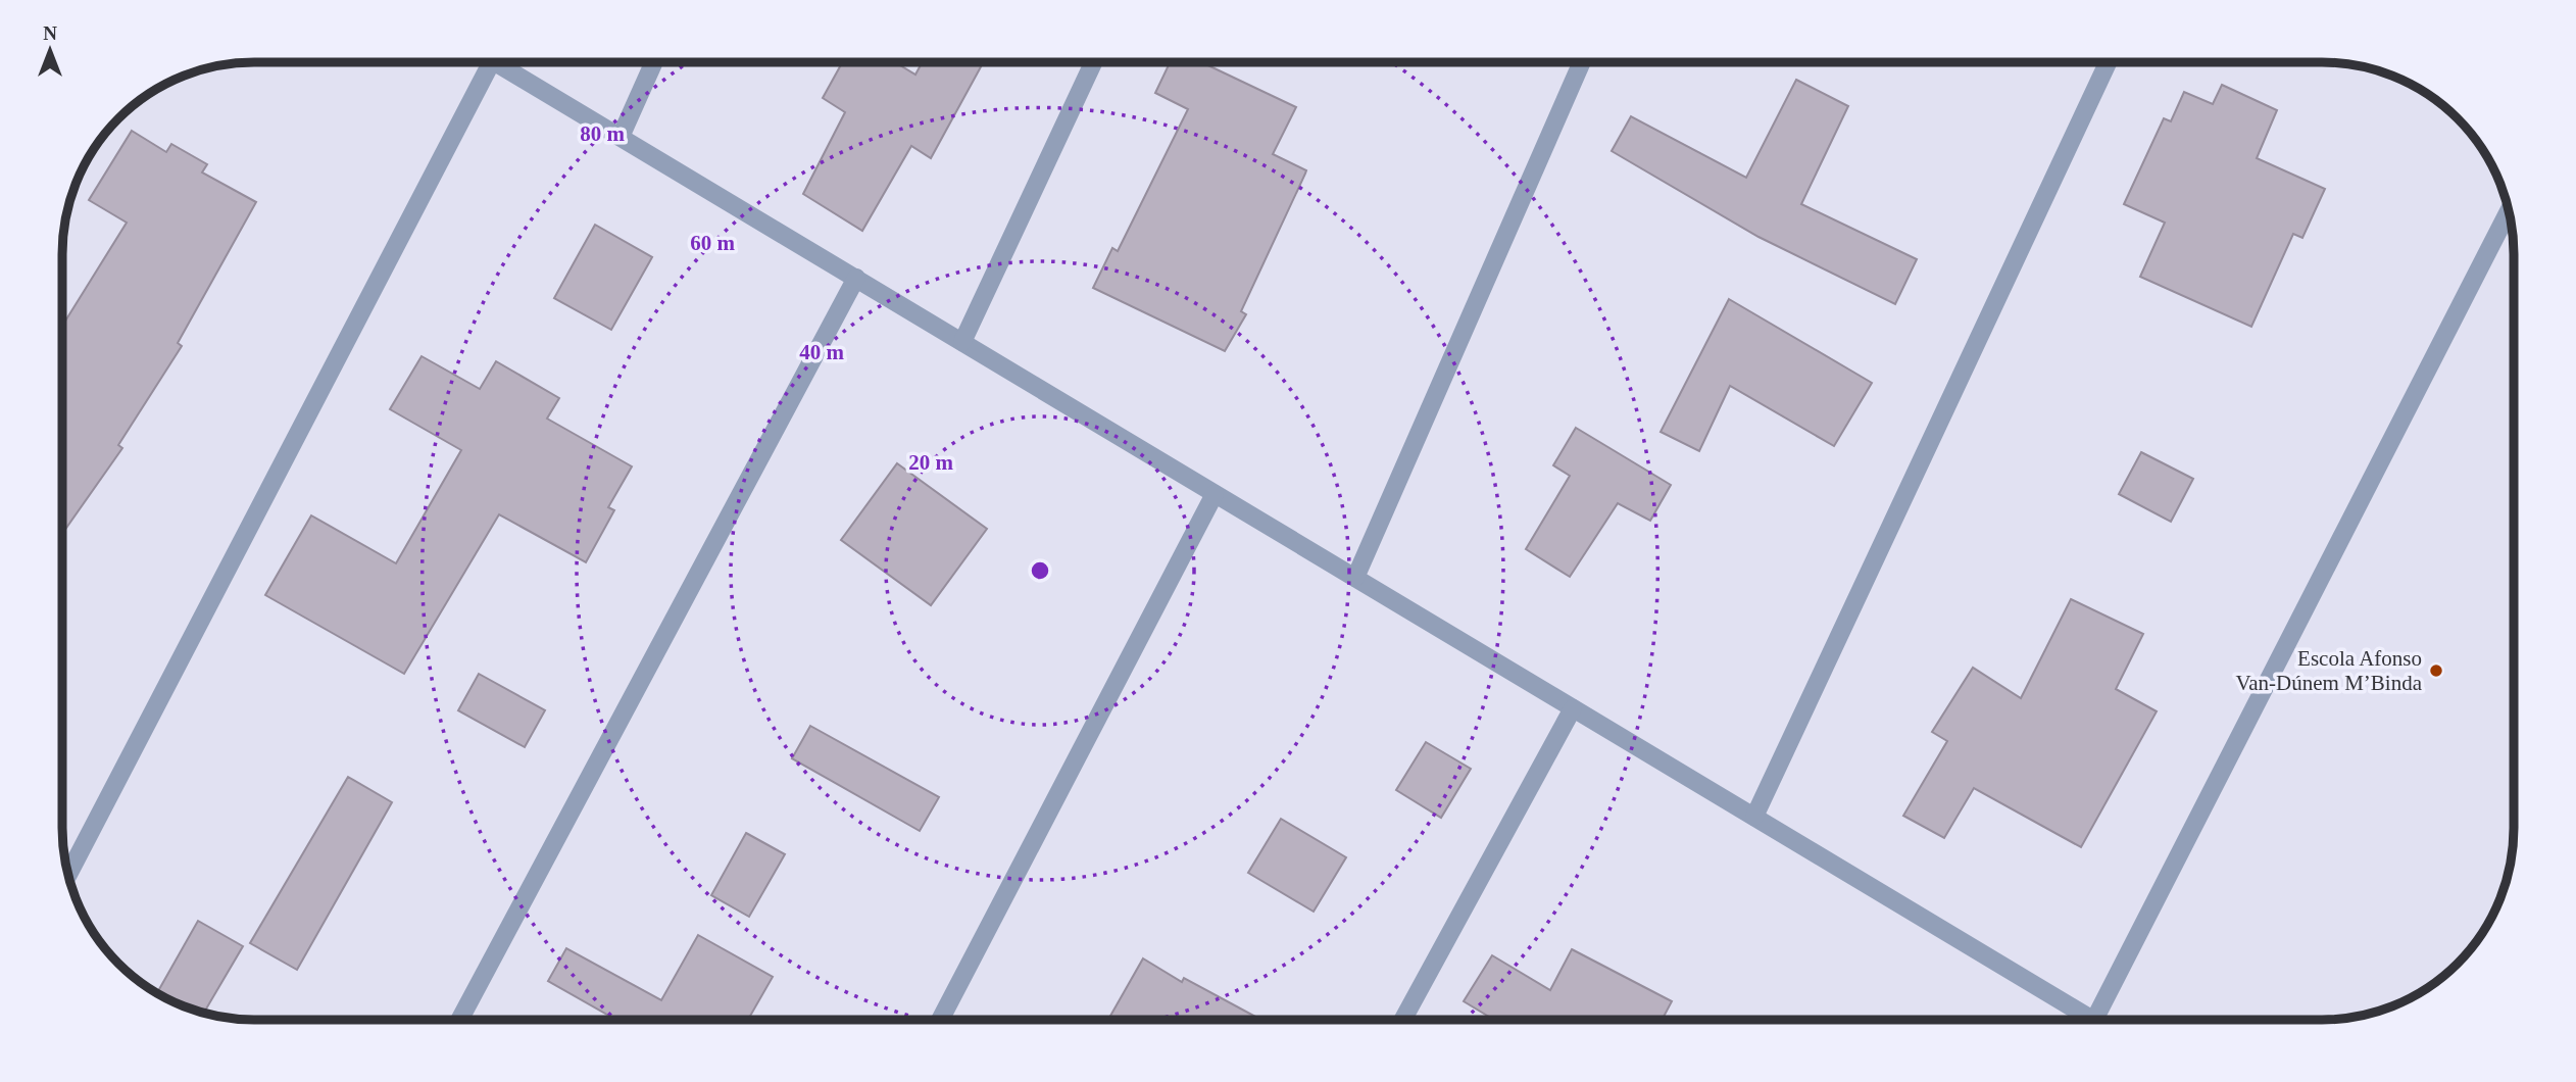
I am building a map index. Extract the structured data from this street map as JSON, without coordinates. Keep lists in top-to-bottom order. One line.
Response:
{"places":["Escola Afonso Van-Dúnem M’Binda"],"north":"top","rings":["80 m","60 m","40 m","20 m"]}
